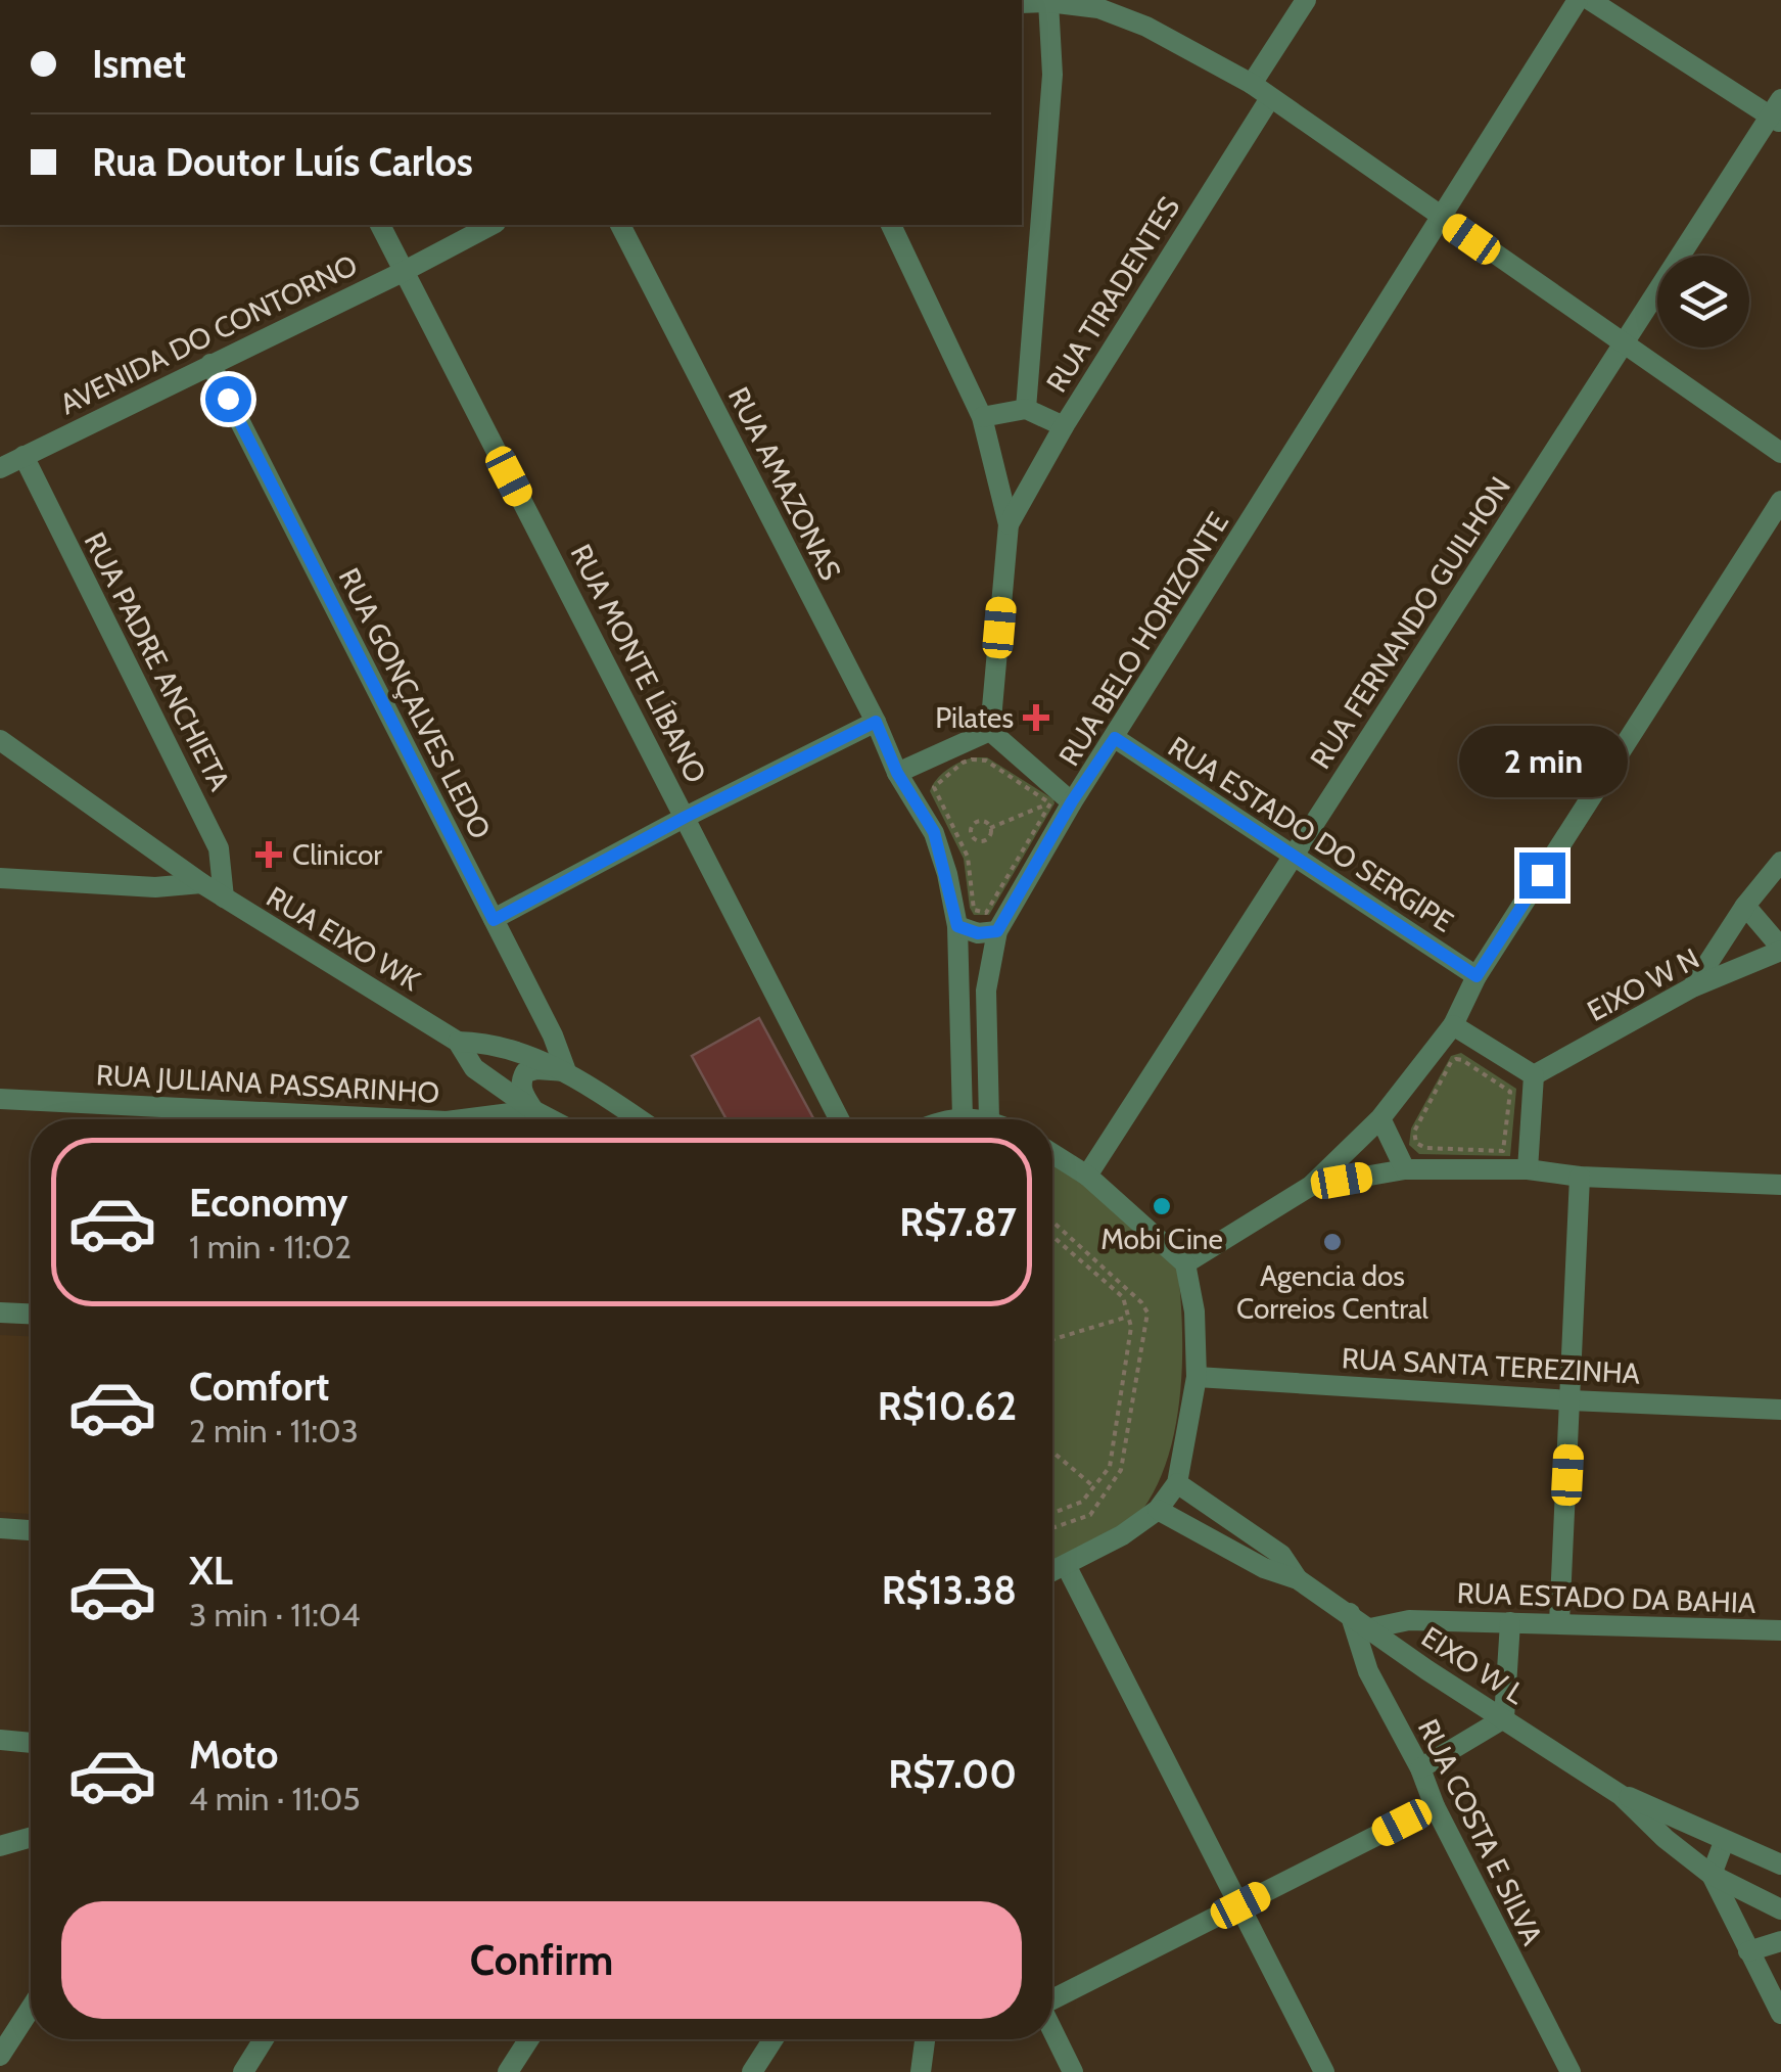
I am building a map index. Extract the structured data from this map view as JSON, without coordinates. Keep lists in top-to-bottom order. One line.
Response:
{"streets":{"street":["RUA TIRADENTES","AVENIDA DO CONTORNO","RUA AMAZONAS","RUA FERNANDO GUILHON","RUA BELO HORIZONTE","RUA PADRE ANCHIETA","RUA MONTE LÍBANO","RUA GONÇALVES LEDO","RUA ESTADO DO SERGIPE","RUA EIXO WK","EIXO W N","RUA JULIANA PASSARINHO","RUA SANTA TEREZINHA","RUA ESTADO DA BAHIA","EIXO W L","RUA COSTA E SILVA"]},"crossings":[["AVENIDA DO CONTORNO","RUA PADRE ANCHIETA"],["AVENIDA DO CONTORNO","RUA MONTE LÍBANO"],["AVENIDA DO CONTORNO","RUA GONÇALVES LEDO"],["RUA FERNANDO GUILHON","RUA ESTADO DO SERGIPE"],["RUA BELO HORIZONTE","RUA ESTADO DO SERGIPE"],["RUA PADRE ANCHIETA","RUA EIXO WK"],["RUA ESTADO DA BAHIA","EIXO W L"],["EIXO W L","RUA COSTA E SILVA"]],"places":{"health":["Pilates","Clinicor"],"other":["Mobi Cine","Agencia dos Correios Central"]},"page":{"banner":["Ismet","Rua Doutor Luís Carlos"],"bubble":"2 min","list":[{"name":"Economy","note":"1 min · 11:02","value":"R$7.87"},{"name":"Comfort","note":"2 min · 11:03","value":"R$10.62"},{"name":"XL","note":"3 min · 11:04","value":"R$13.38"},{"name":"Moto","note":"4 min · 11:05","value":"R$7.00"}],"buttons":"Confirm"}}
